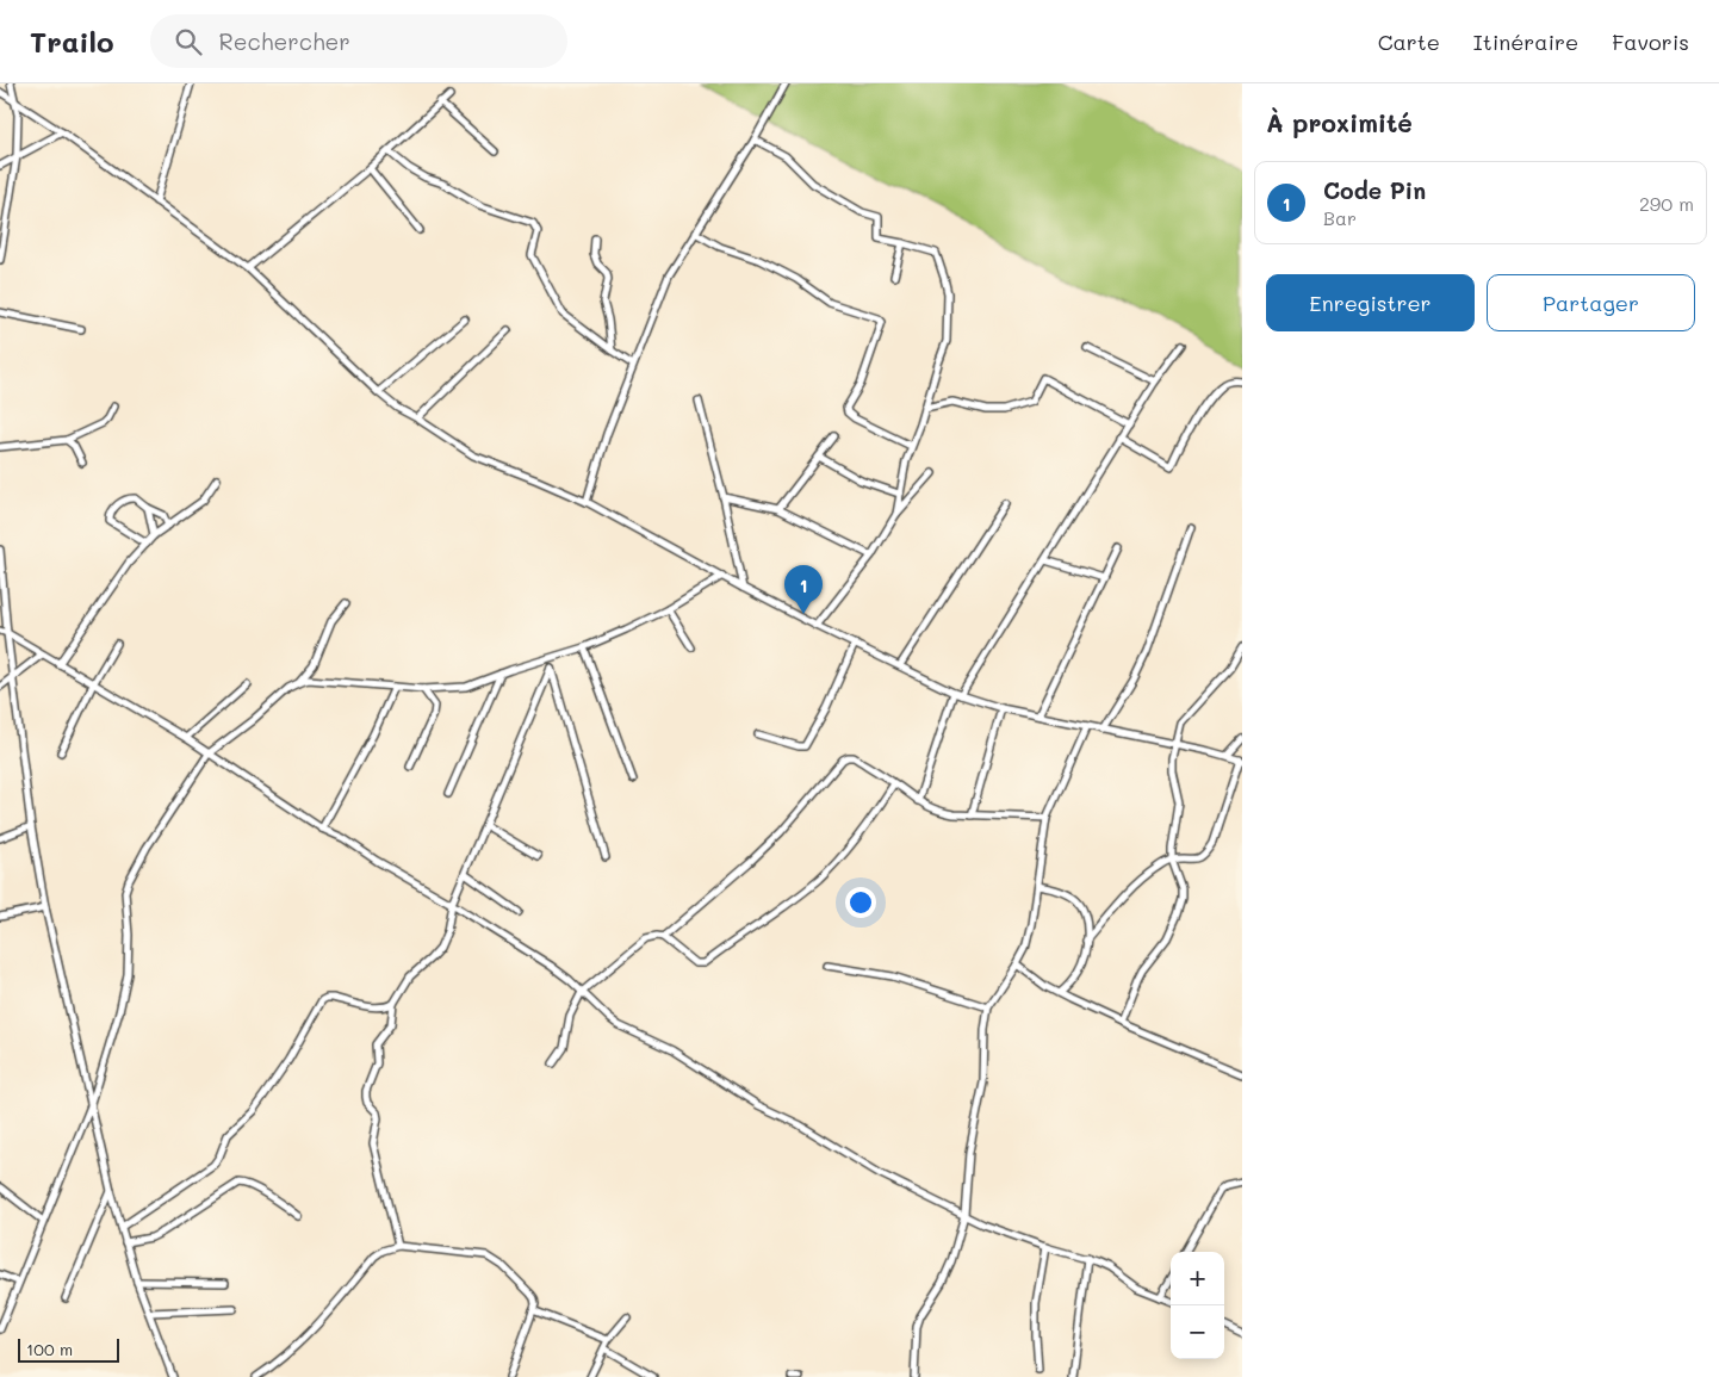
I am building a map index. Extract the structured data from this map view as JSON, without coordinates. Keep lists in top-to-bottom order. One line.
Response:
{"scale_bar":"100 m","page":{"header":"Trailo","search":"Rechercher","nav":["Carte","Itinéraire","Favoris"],"heading":"À proximité","list":[{"mark":"1","name":"Code Pin","note":"Bar","value":"290 m"}],"buttons":["Enregistrer","Partager"],"pins":"1","map_buttons":["+","−"],"scale":"100 m"}}
